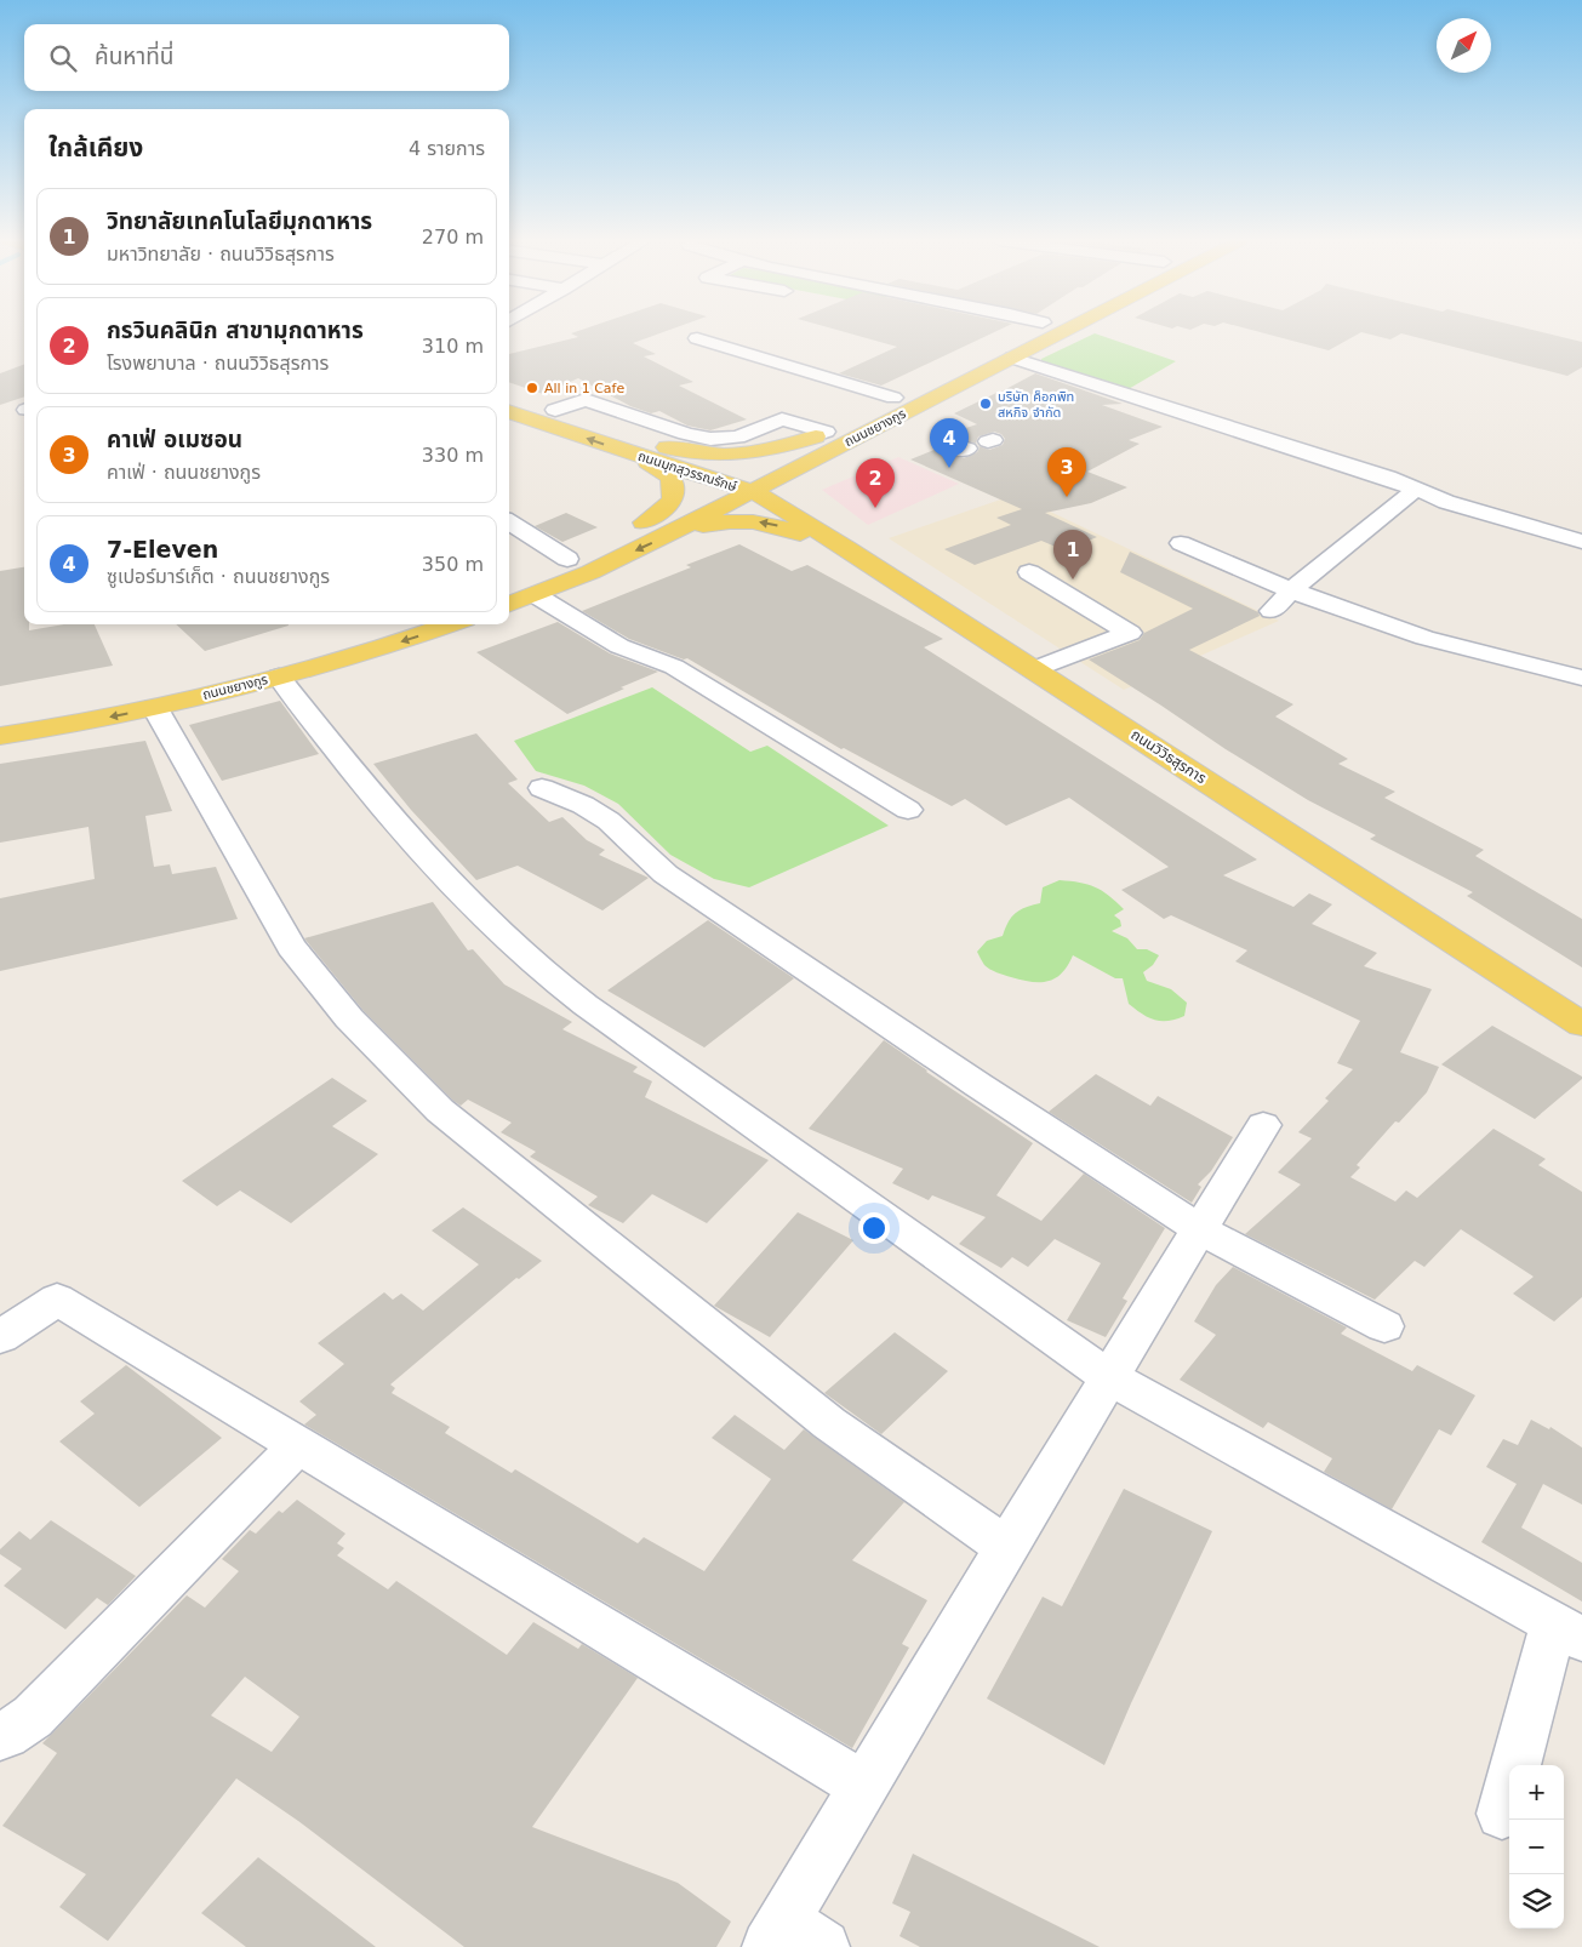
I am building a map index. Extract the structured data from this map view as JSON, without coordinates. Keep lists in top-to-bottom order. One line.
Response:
{"streets":{"main road":["ถนนชยางกูร","ถนนมุกสุวรรณรักษ์","ถนนวิวิธสุรการ"]},"crossings":[["ถนนชยางกูร","ถนนมุกสุวรรณรักษ์"],["ถนนชยางกูร","ถนนวิวิธสุรการ"],["ถนนมุกสุวรรณรักษ์","ถนนวิวิธสุรการ"]],"places":["All in 1 Cafe","บริษัท ค็อกพิท สหกิจ จำกัด"],"north":"top right","page":{"search":"ค้นหาที่นี่","heading":["ใกล้เคียง","4 รายการ"],"list":[{"mark":"1","name":"วิทยาลัยเทคโนโลยีมุกดาหาร","note":"มหาวิทยาลัย · ถนนวิวิธสุรการ","value":"270 m"},{"mark":"2","name":"กรวินคลินิก สาขามุกดาหาร","note":"โรงพยาบาล · ถนนวิวิธสุรการ","value":"310 m"},{"mark":"3","name":"คาเฟ่ อเมซอน","note":"คาเฟ่ · ถนนชยางกูร","value":"330 m"},{"mark":"4","name":"7-Eleven","note":"ซูเปอร์มาร์เก็ต · ถนนชยางกูร","value":"350 m"}],"pins":["4","3","2","1"],"map_buttons":["+","−"]}}
